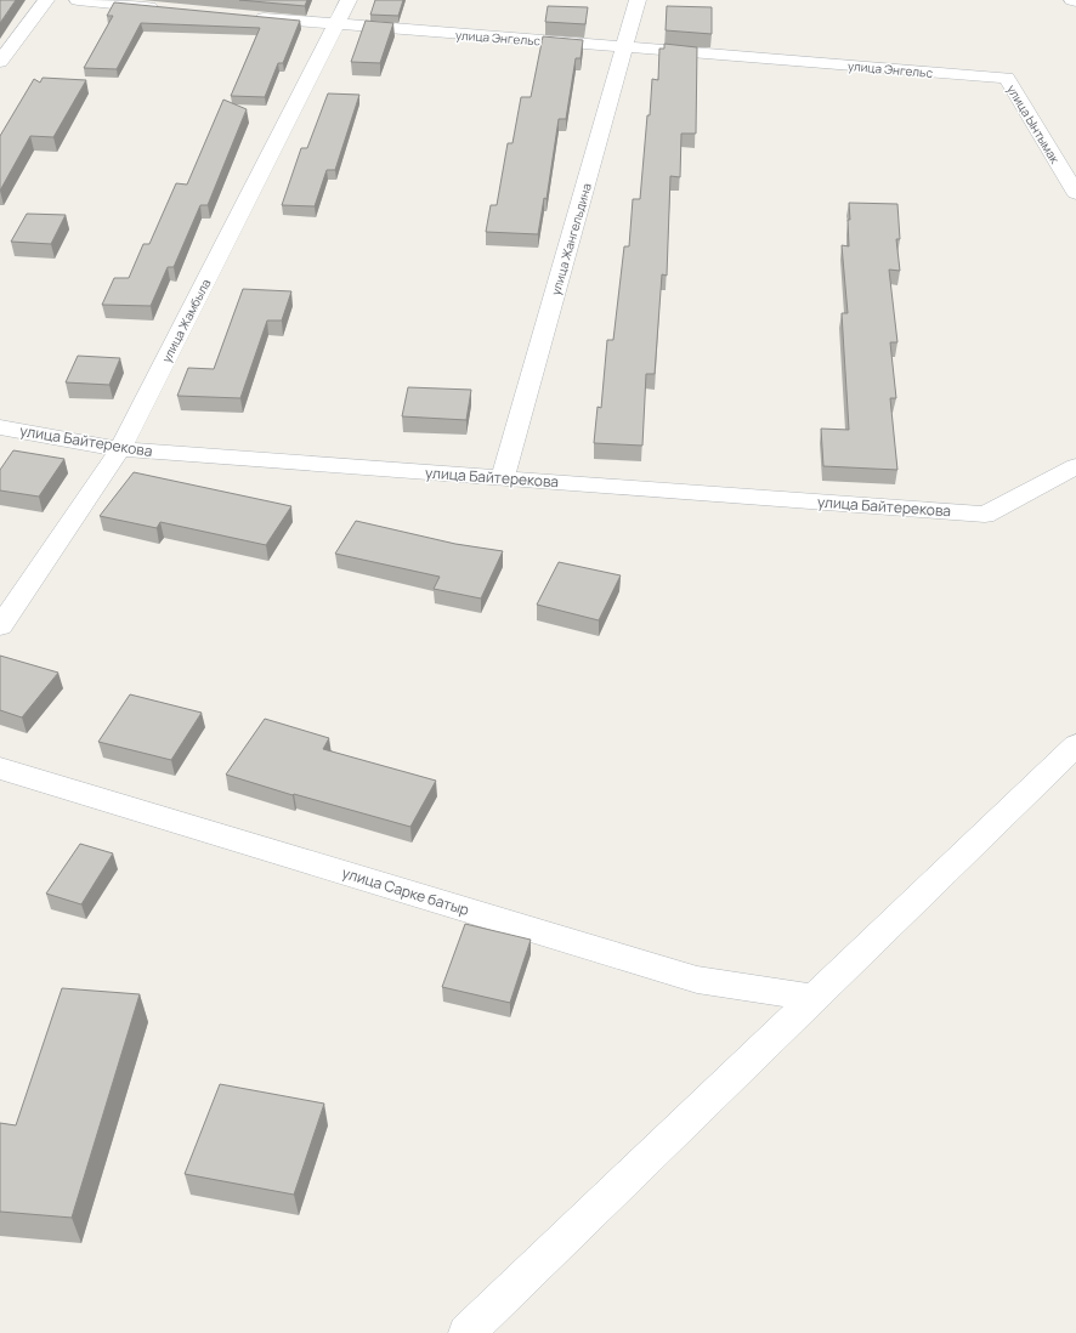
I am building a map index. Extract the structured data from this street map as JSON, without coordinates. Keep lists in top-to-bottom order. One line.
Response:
{"streets":{"street":["улица Энгельс","улица Ынтымак","улица Жангельдина","улица Жамбыла","улица Байтерекова","улица Сарке батыр"]},"crossings":[["улица Энгельс","улица Ынтымак"],["улица Энгельс","улица Жангельдина"],["улица Энгельс","улица Жамбыла"],["улица Жангельдина","улица Байтерекова"],["улица Жамбыла","улица Байтерекова"]]}
